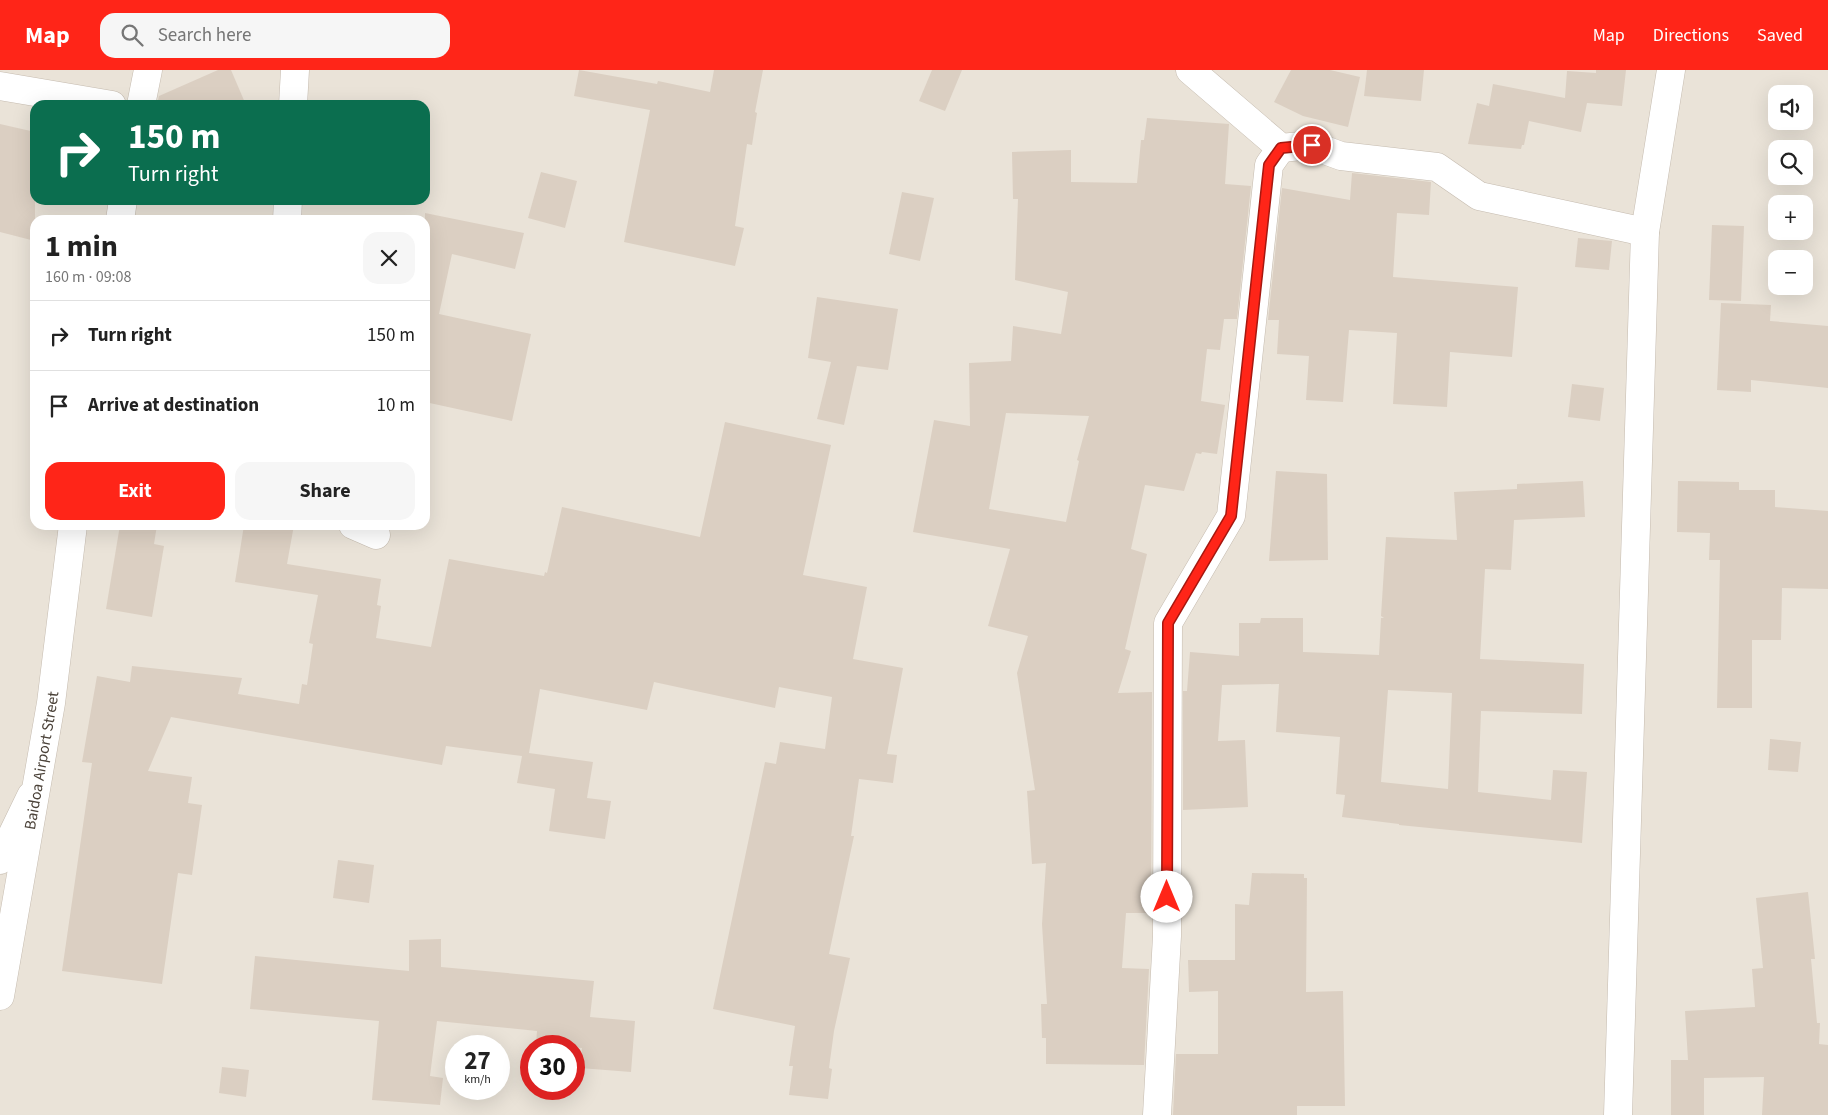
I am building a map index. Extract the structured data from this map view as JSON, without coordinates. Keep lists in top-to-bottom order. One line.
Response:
{"streets":{"street":["Baidoa Airport Street"]},"page":{"header":"Map","search":"Search here","nav":["Map","Directions","Saved"],"map_buttons":["+","−"],"turn":["150 m","Turn right"],"heading":["1 min","160 m · 09:08"],"list":[{"name":"Turn right","value":"150 m"},{"name":"Arrive at destination","value":"10 m"}],"buttons":["Exit","Share"],"speed":"27 km/h","limit":"30"}}
